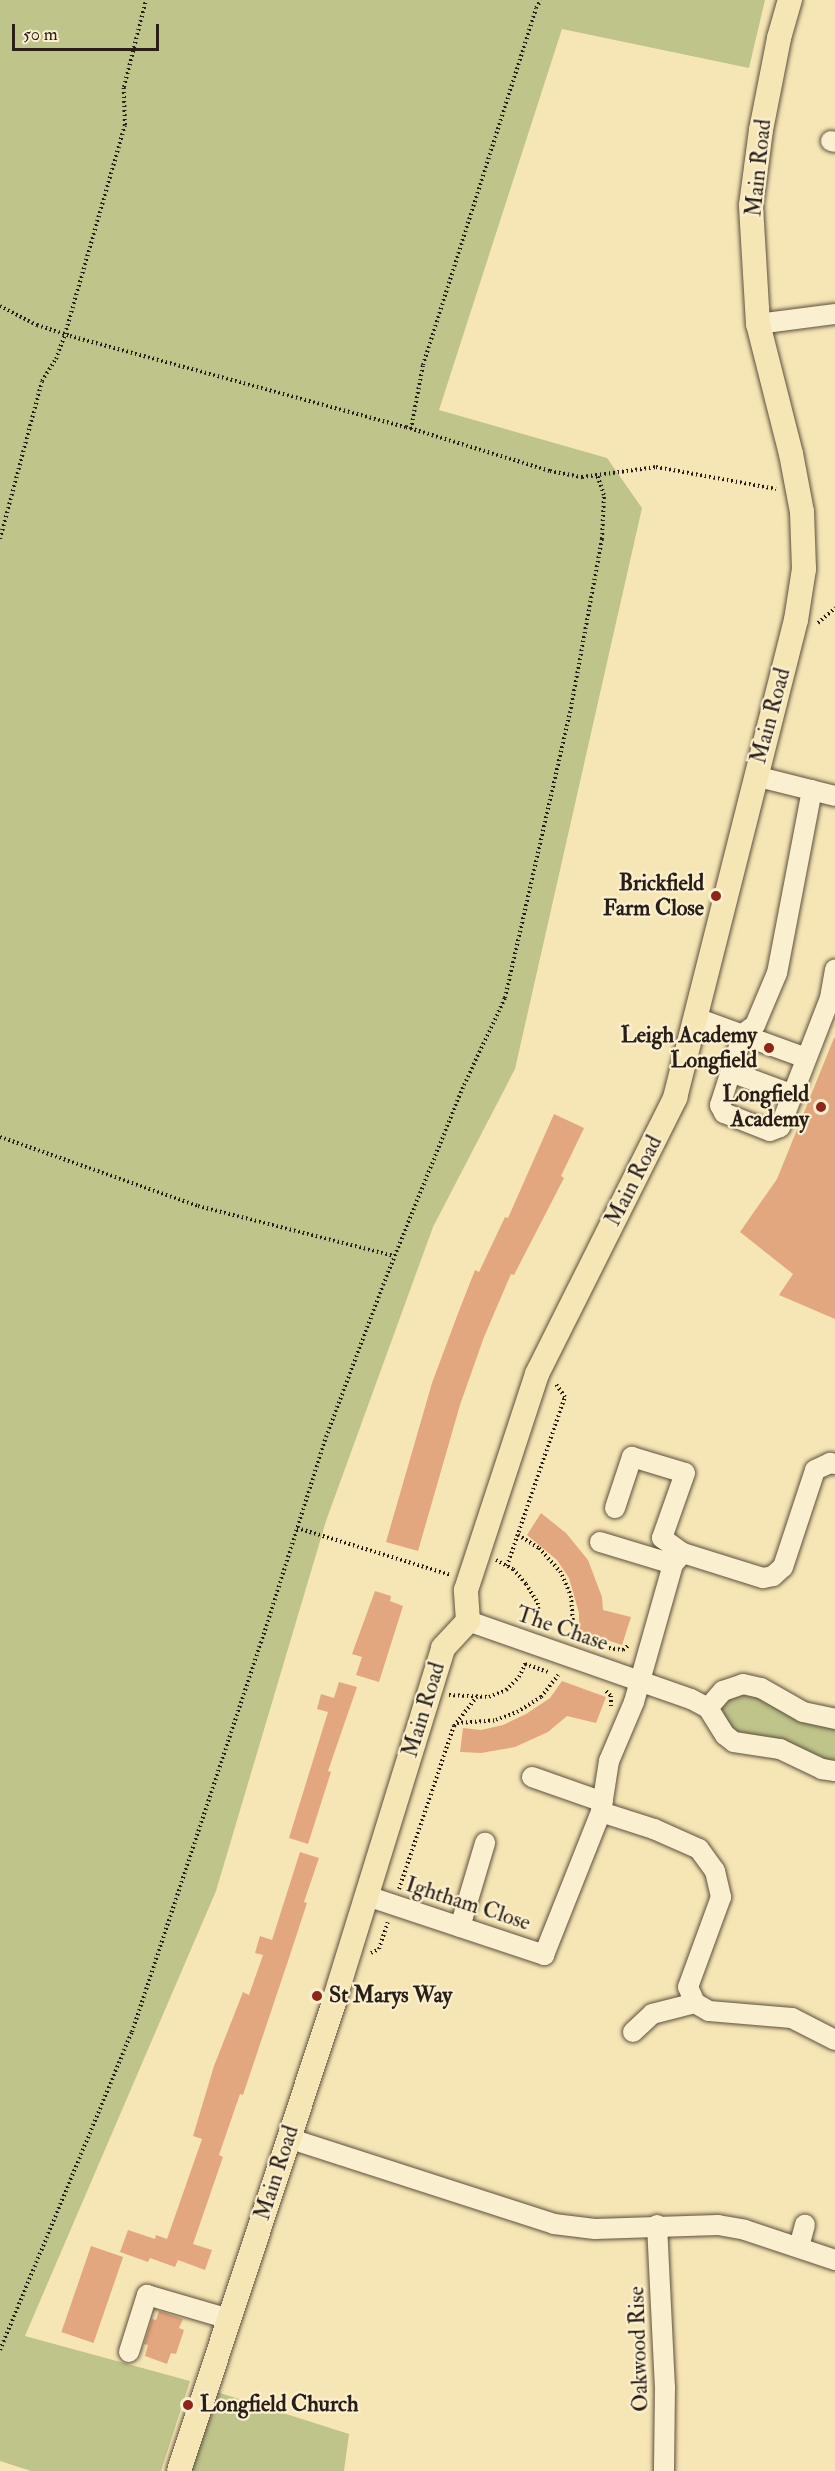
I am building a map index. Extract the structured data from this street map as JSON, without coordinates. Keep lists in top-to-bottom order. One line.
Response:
{"streets":{"main road":["Main Road"],"street":["The Chase","Ightham Close","Oakwood Rise"]},"crossings":[["Main Road","The Chase"],["Main Road","Ightham Close"]],"places":["Brickfield Farm Close","Leigh Academy Longfield","Longfield Academy","St Marys Way","Longfield Church"],"scale_bar":"50 m"}
